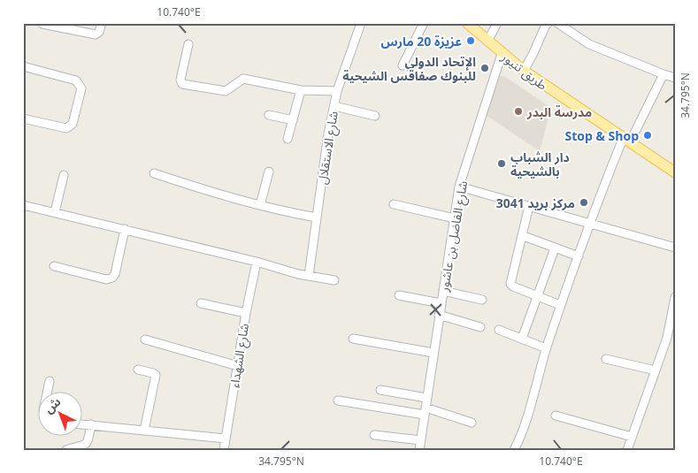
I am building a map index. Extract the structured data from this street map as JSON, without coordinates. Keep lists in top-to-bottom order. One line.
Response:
{"streets":{"main road":["طريق تنيور"],"street":["شارع الاستقلال","شارع الفاضل بن عاشور","شارع الشهداء"]},"crossings":[["طريق تنيور","شارع الفاضل بن عاشور"]],"places":["عزيزة 20 مارس","الإتحاد الدولي للبنوك صفاقس الشيحية","مدرسة البدر","Stop & Shop","دار الشباب بالشيحية","مركز بريد 3041"],"north":"top left","coordinates":["10.740°E","34.795°N"]}
